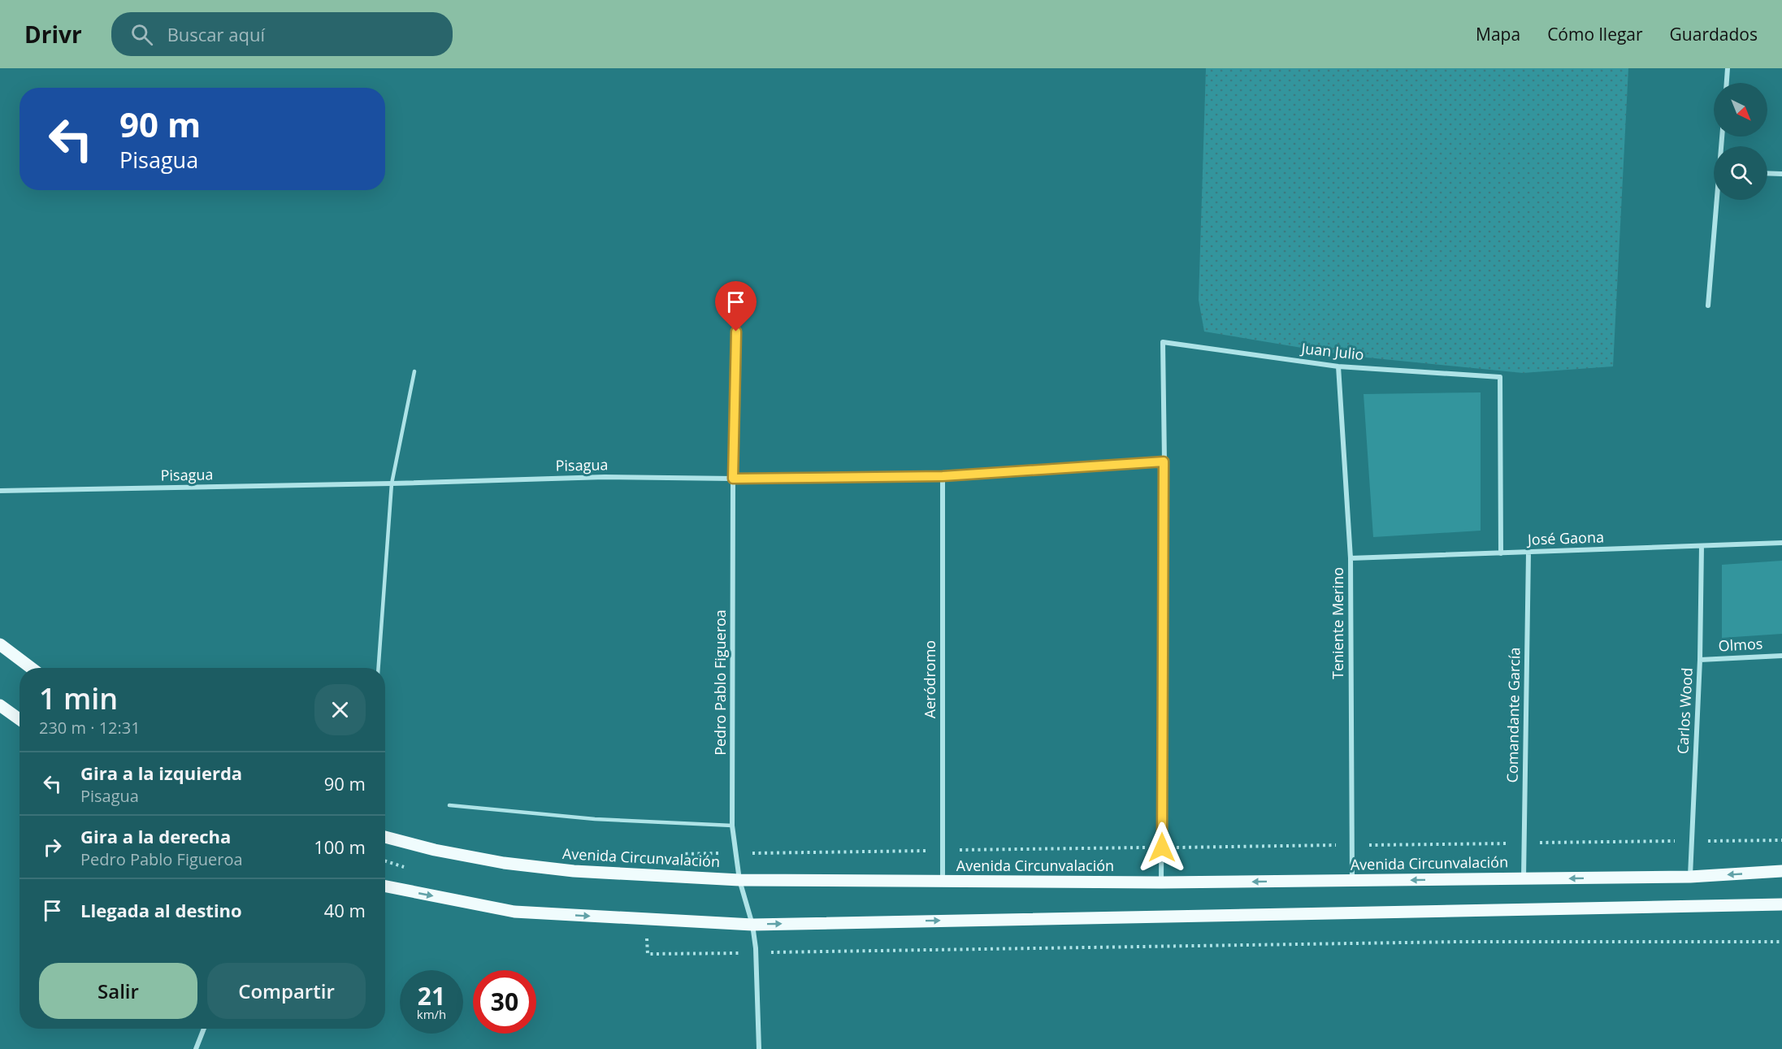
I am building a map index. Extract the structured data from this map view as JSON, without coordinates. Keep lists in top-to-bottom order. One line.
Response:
{"streets":{"main road":["Avenida Circunvalación"],"street":["Juan Julio","Pisagua","José Gaona","Teniente Merino","Olmos","Aeródromo","Pedro Pablo Figueroa","Carlos Wood","Comandante García"]},"crossings":[["Juan Julio","Pisagua"],["Juan Julio","José Gaona"],["Juan Julio","Teniente Merino"],["Pisagua","Aeródromo"],["Pisagua","Pedro Pablo Figueroa"],["José Gaona","Teniente Merino"],["José Gaona","Carlos Wood"],["José Gaona","Comandante García"],["Teniente Merino","Avenida Circunvalación"],["Olmos","Carlos Wood"],["Aeródromo","Avenida Circunvalación"],["Pedro Pablo Figueroa","Avenida Circunvalación"],["Carlos Wood","Avenida Circunvalación"],["Comandante García","Avenida Circunvalación"]],"north":"bottom right","page":{"header":"Drivr","search":"Buscar aquí","nav":["Mapa","Cómo llegar","Guardados"],"turn":["90 m","Pisagua"],"heading":["1 min","230 m · 12:31"],"list":[{"name":"Gira a la izquierda","note":"Pisagua","value":"90 m"},{"name":"Gira a la derecha","note":"Pedro Pablo Figueroa","value":"100 m"},{"name":"Llegada al destino","value":"40 m"}],"buttons":["Salir","Compartir"],"speed":"21 km/h","limit":"30"}}
